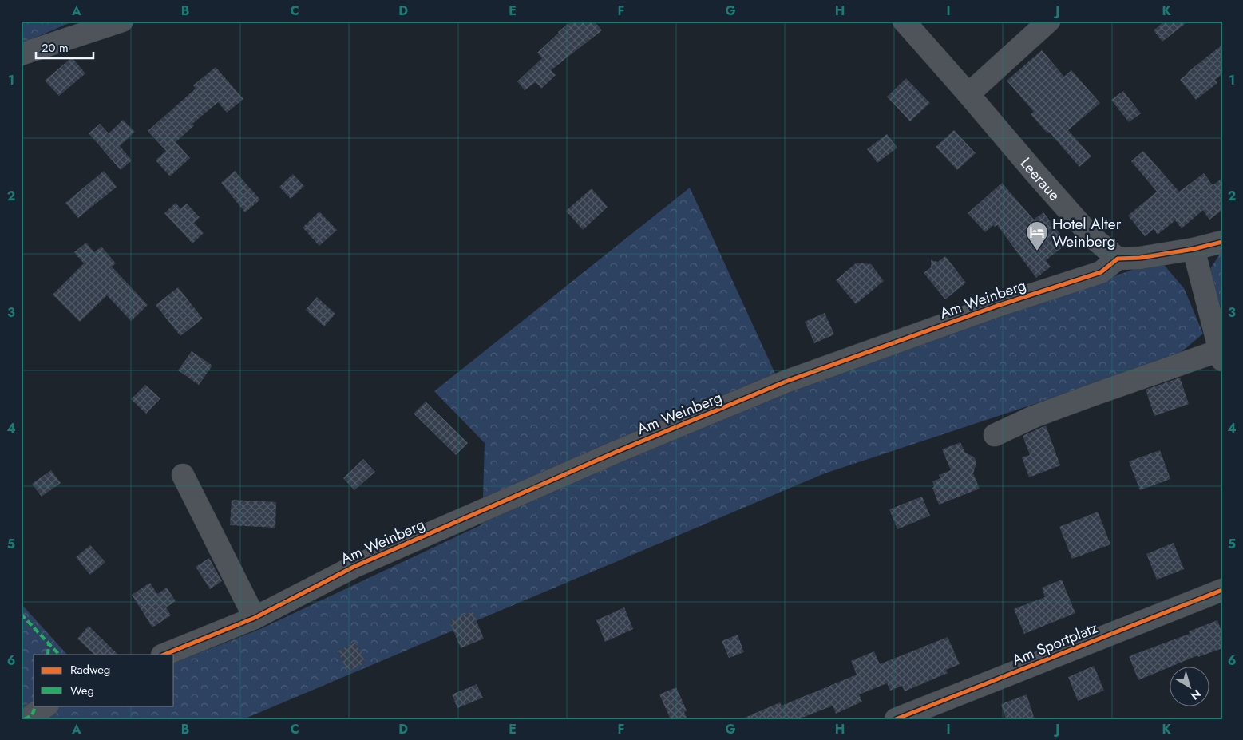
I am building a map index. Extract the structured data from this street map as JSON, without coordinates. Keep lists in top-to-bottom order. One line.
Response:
{"streets":{"street":["Leeraue","Am Weinberg","Am Sportplatz"]},"crossings":[["Leeraue","Am Weinberg"]],"places":{"hotel":["Hotel Alter Weinberg"]},"legend":["Radweg","Weg"],"scale_bar":"20 m","north":"bottom right","grid":{"columns":["A","B","C","D","E","F","G","H","I","J","K"],"rows":["1","2","3","4","5","6"]}}
